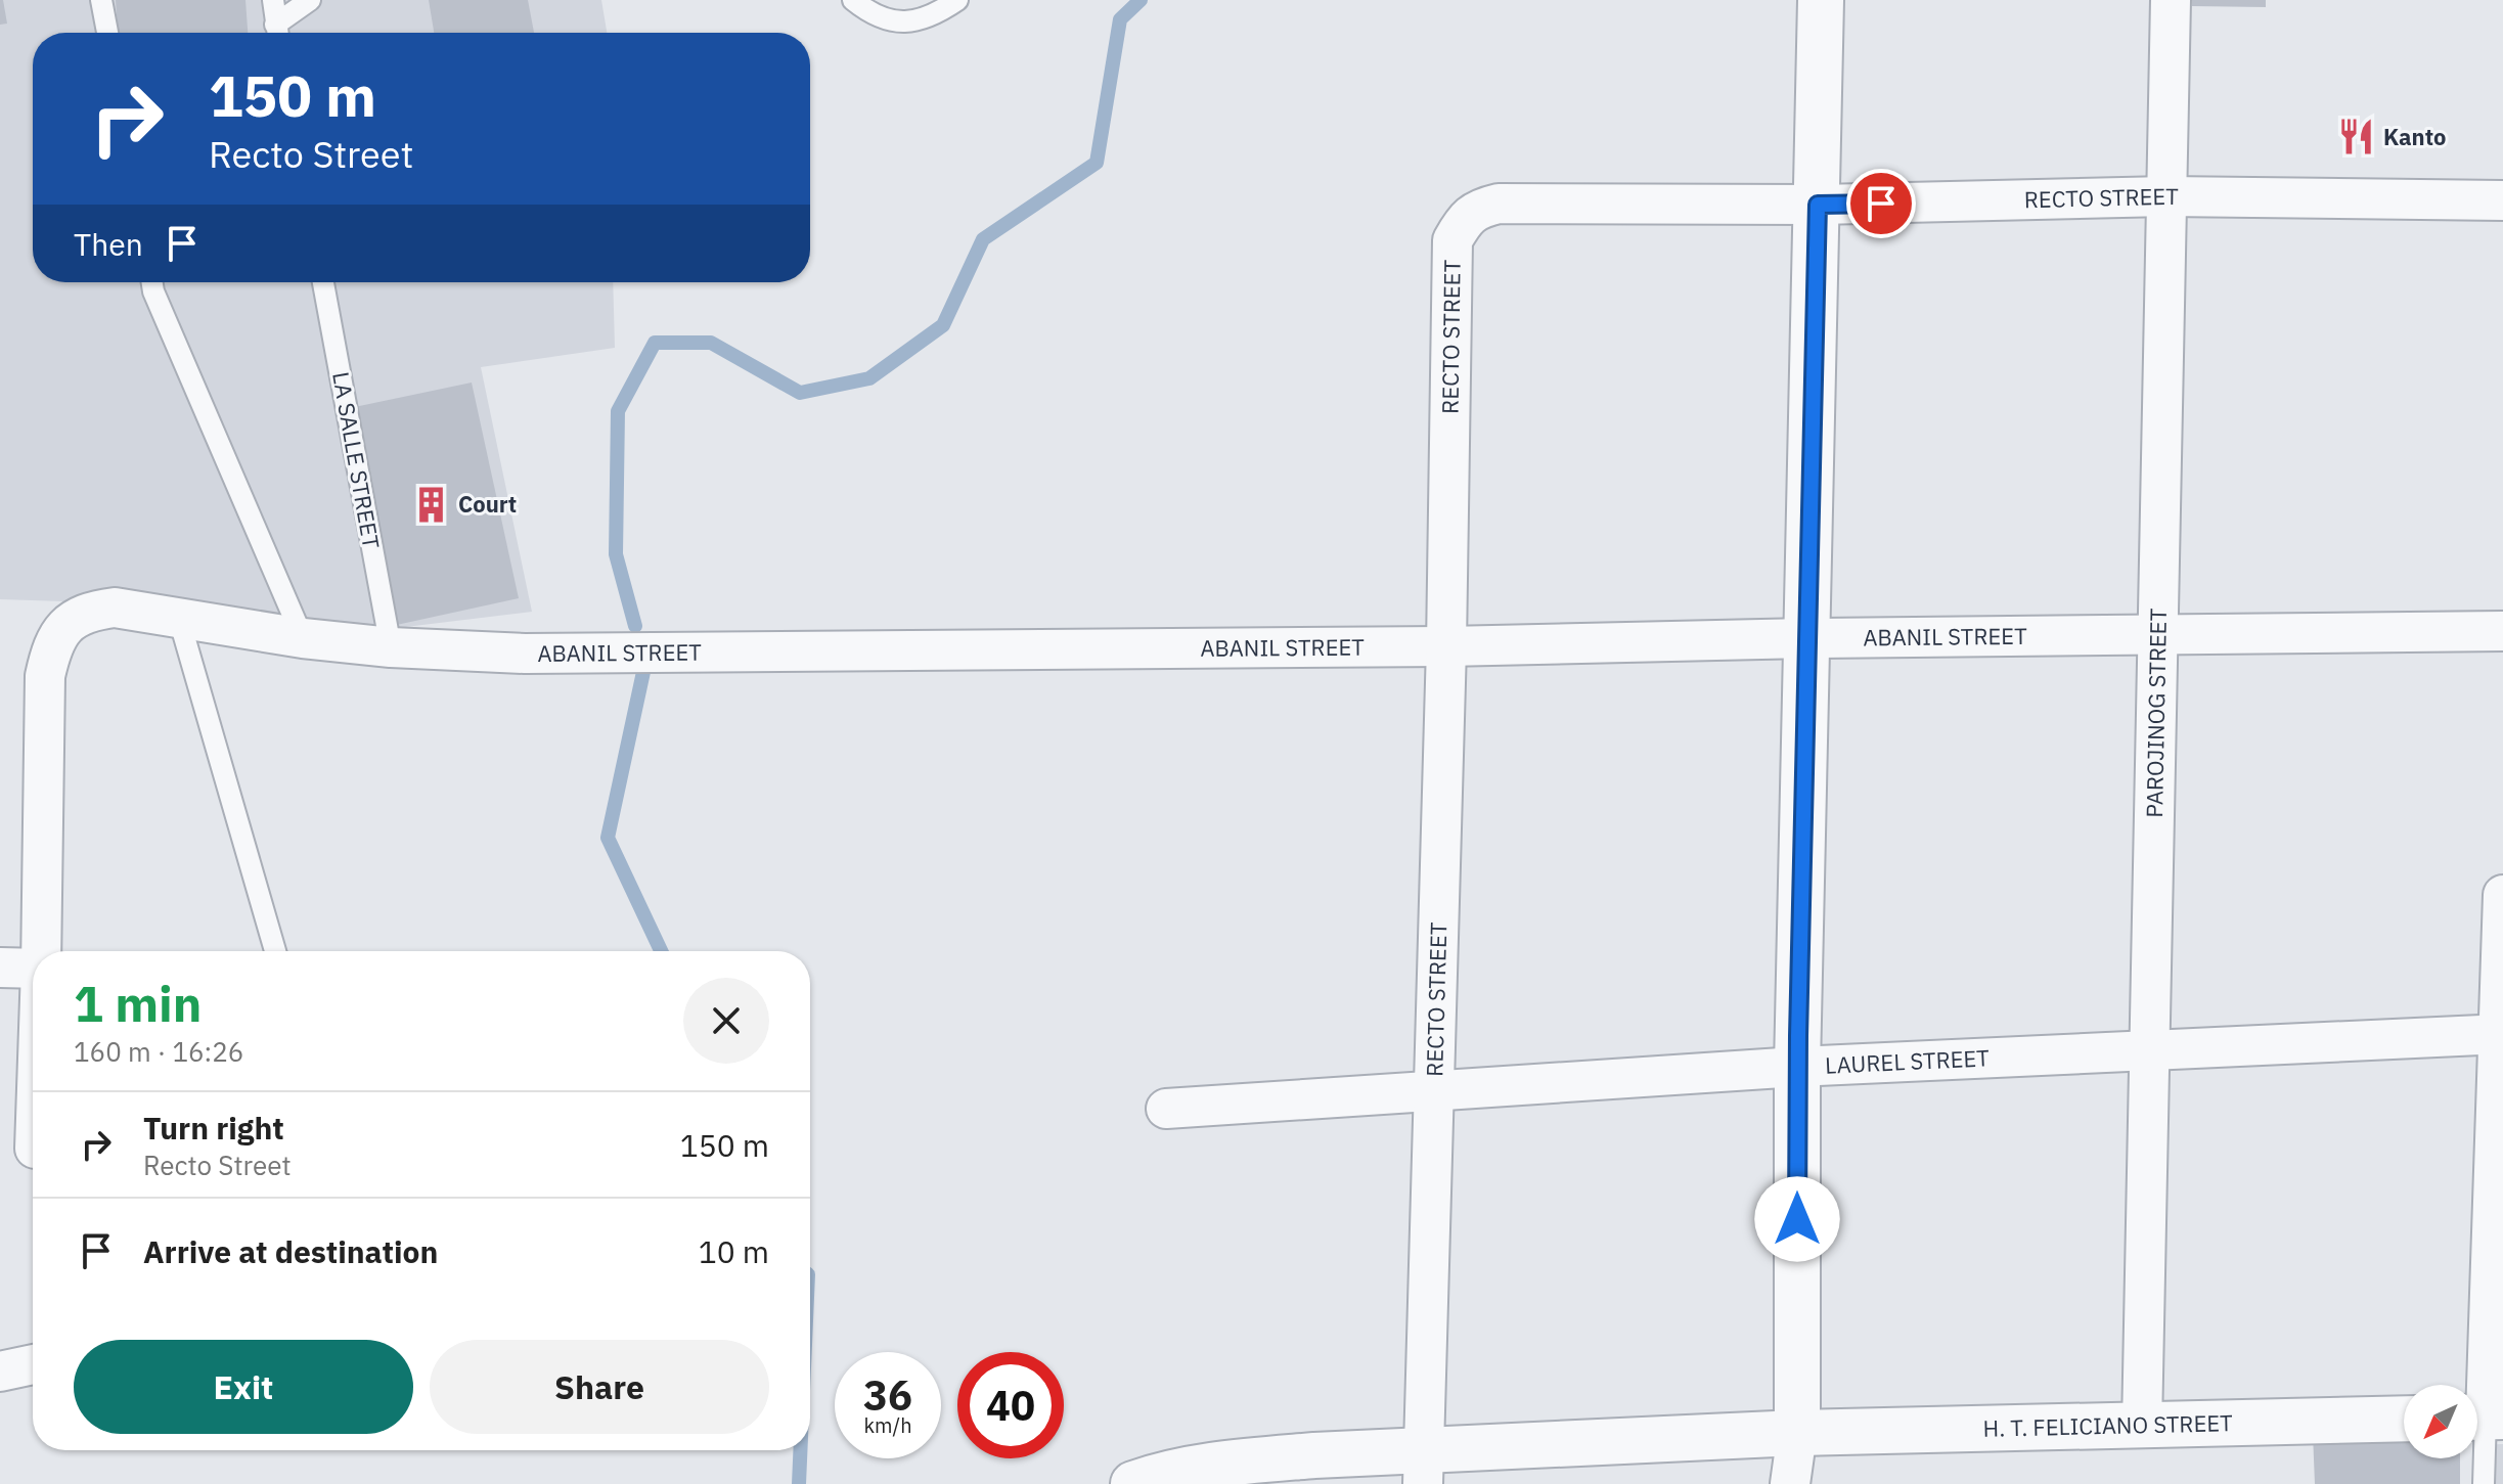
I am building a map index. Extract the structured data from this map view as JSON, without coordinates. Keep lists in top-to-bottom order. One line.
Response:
{"streets":{"street":["RECTO STREET","ABANIL STREET","PAROJINOG STREET","LAUREL STREET","H. T. FELICIANO STREET"],"lane":["LA SALLE STREET"]},"crossings":[["RECTO STREET","ABANIL STREET"],["RECTO STREET","PAROJINOG STREET"],["RECTO STREET","LAUREL STREET"],["RECTO STREET","H. T. FELICIANO STREET"],["LA SALLE STREET","ABANIL STREET"],["ABANIL STREET","PAROJINOG STREET"],["PAROJINOG STREET","LAUREL STREET"],["PAROJINOG STREET","H. T. FELICIANO STREET"]],"places":{"restaurant":["Kanto"],"building":["Court"]},"north":"bottom left","page":{"turn":["150 m","Recto Street"],"then":"Then","heading":["1 min","160 m · 16:26"],"list":[{"name":"Turn right","note":"Recto Street","value":"150 m"},{"name":"Arrive at destination","value":"10 m"}],"buttons":["Exit","Share"],"speed":"36 km/h","limit":"40"}}
